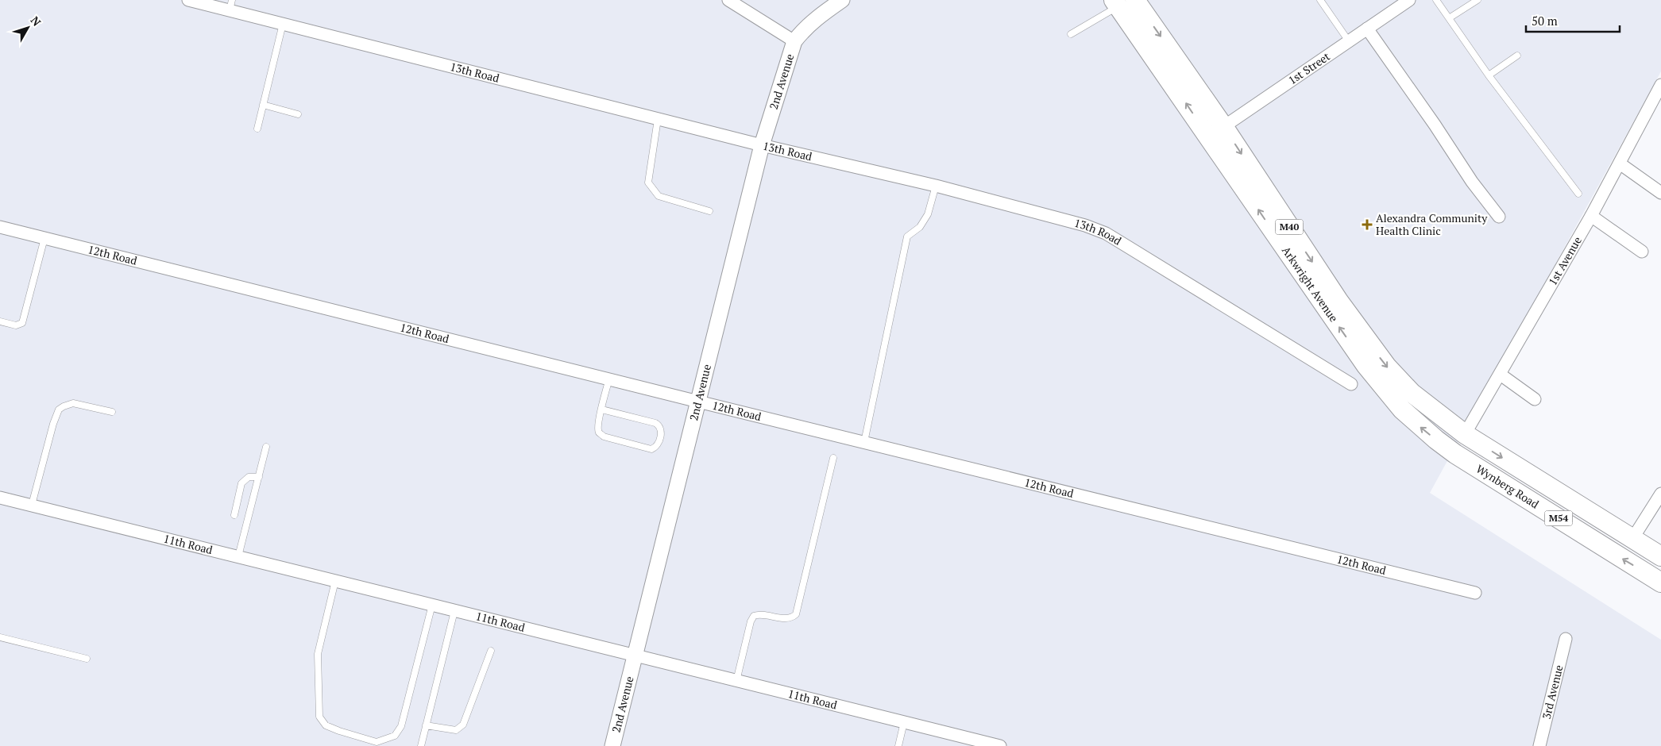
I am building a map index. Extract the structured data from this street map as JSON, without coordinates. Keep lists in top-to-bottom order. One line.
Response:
{"streets":{"main road":["M40","Arkwright Avenue","Wynberg Road","M54"],"street":["1st Street","13th Road","2nd Avenue","12th Road","1st Avenue","11th Road","3rd Avenue"]},"crossings":[["1st Street","Arkwright Avenue"],["13th Road","2nd Avenue"],["2nd Avenue","12th Road"],["2nd Avenue","11th Road"],["1st Avenue","Arkwright Avenue"],["1st Avenue","Wynberg Road"],["Arkwright Avenue","Wynberg Road"]],"places":{"health":["Alexandra Community Health Clinic"]},"scale_bar":"50 m","north":"top right"}
